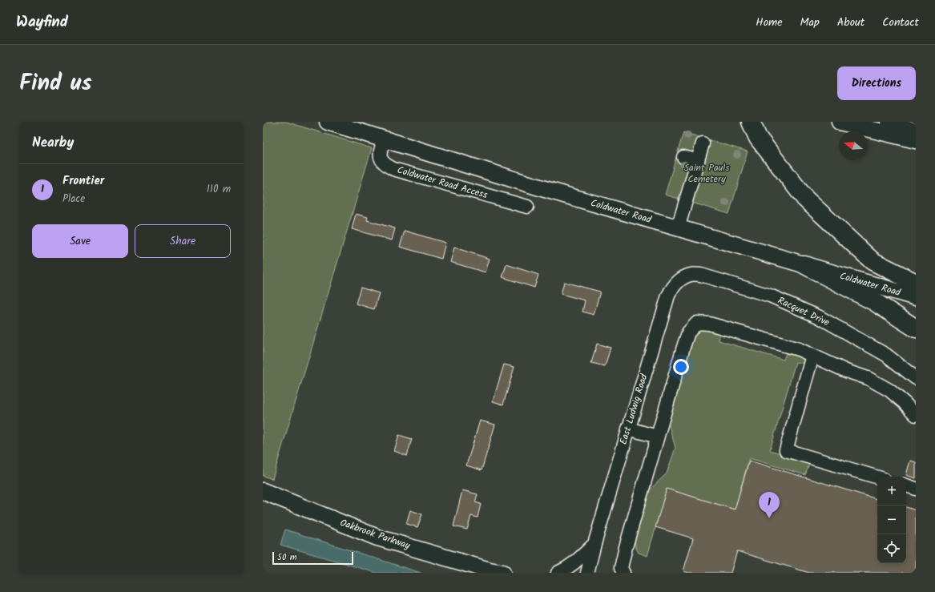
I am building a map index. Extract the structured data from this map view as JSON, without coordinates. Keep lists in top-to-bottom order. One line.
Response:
{"streets":{"main road":["Coldwater Road","Oakbrook Parkway"],"street":["Coldwater Road Access","Racquet Drive","East Ludwig Road"]},"crossings":[["Coldwater Road Access","Coldwater Road"],["Racquet Drive","East Ludwig Road"]],"parks":["Saint Pauls Cemetery"],"scale_bar":"50 m","north":"left","page":{"header":"Wayfind","nav":["Home","Map","About","Contact"],"title":"Find us","buttons":["Directions",["Save","Share"]],"heading":"Nearby","list":[{"mark":"1","name":"Frontier","note":"Place","value":"110 m"}],"map_buttons":["+","−"],"pins":"1","scale":"50 m"}}
